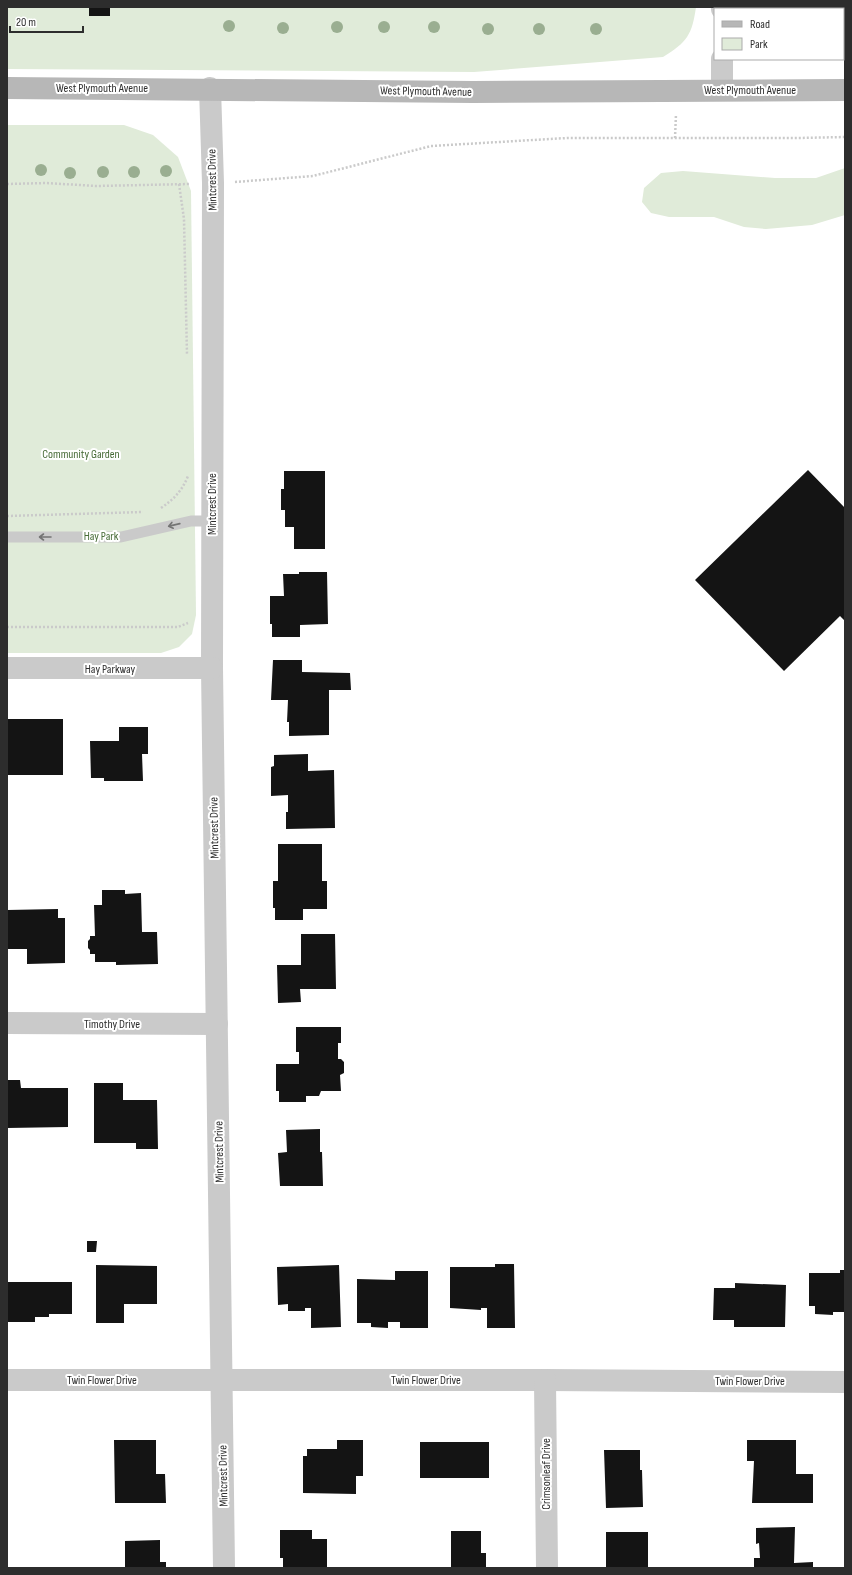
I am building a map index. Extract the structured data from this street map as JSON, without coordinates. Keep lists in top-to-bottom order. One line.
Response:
{"streets":{"main road":["West Plymouth Avenue"],"street":["Mintcrest Drive","Hay Parkway","Timothy Drive","Twin Flower Drive","Crimsonleaf Drive"]},"crossings":[["West Plymouth Avenue","Mintcrest Drive"],["Mintcrest Drive","Hay Parkway"],["Mintcrest Drive","Timothy Drive"],["Mintcrest Drive","Twin Flower Drive"],["Twin Flower Drive","Crimsonleaf Drive"]],"parks":["Community Garden","Hay Park"],"legend":["Road","Park"],"scale_bar":"20 m"}
